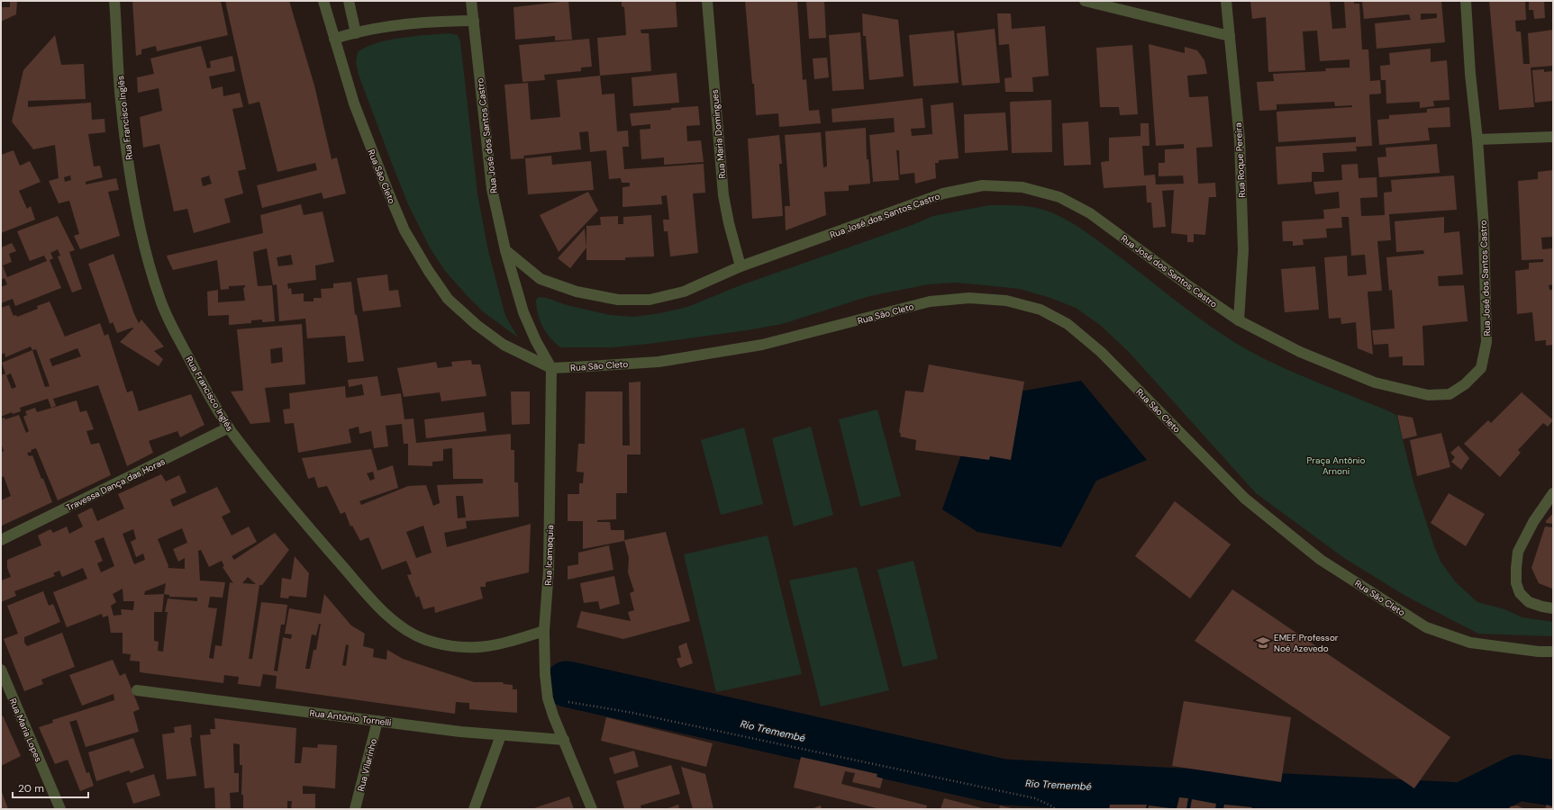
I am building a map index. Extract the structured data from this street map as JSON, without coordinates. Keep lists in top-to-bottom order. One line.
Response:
{"streets":{"street":["Rua Francisco Inglês","Rua Maria Domingues","Rua José dos Santos Castro","Rua Roque Pereira","Rua São Cleto","Travessa Dança das Horas","Rua Icamaquia","Rua Antônio Tornelli","Rua Maria Lopes","Rua Vilarinho"]},"crossings":[["Rua Francisco Inglês","Travessa Dança das Horas"],["Rua Francisco Inglês","Rua Icamaquia"],["Rua Maria Domingues","Rua José dos Santos Castro"],["Rua José dos Santos Castro","Rua Roque Pereira"],["Rua José dos Santos Castro","Rua São Cleto"],["Rua José dos Santos Castro","Rua Icamaquia"],["Rua São Cleto","Rua Icamaquia"],["Rua Icamaquia","Rua Antônio Tornelli"],["Rua Antônio Tornelli","Rua Vilarinho"]],"water":["Rio Tremembé"],"parks":["Praça Antônio Arnoni"],"places":{"school or university":["EMEF Professor Noé Azevedo"]},"scale_bar":"20 m"}
